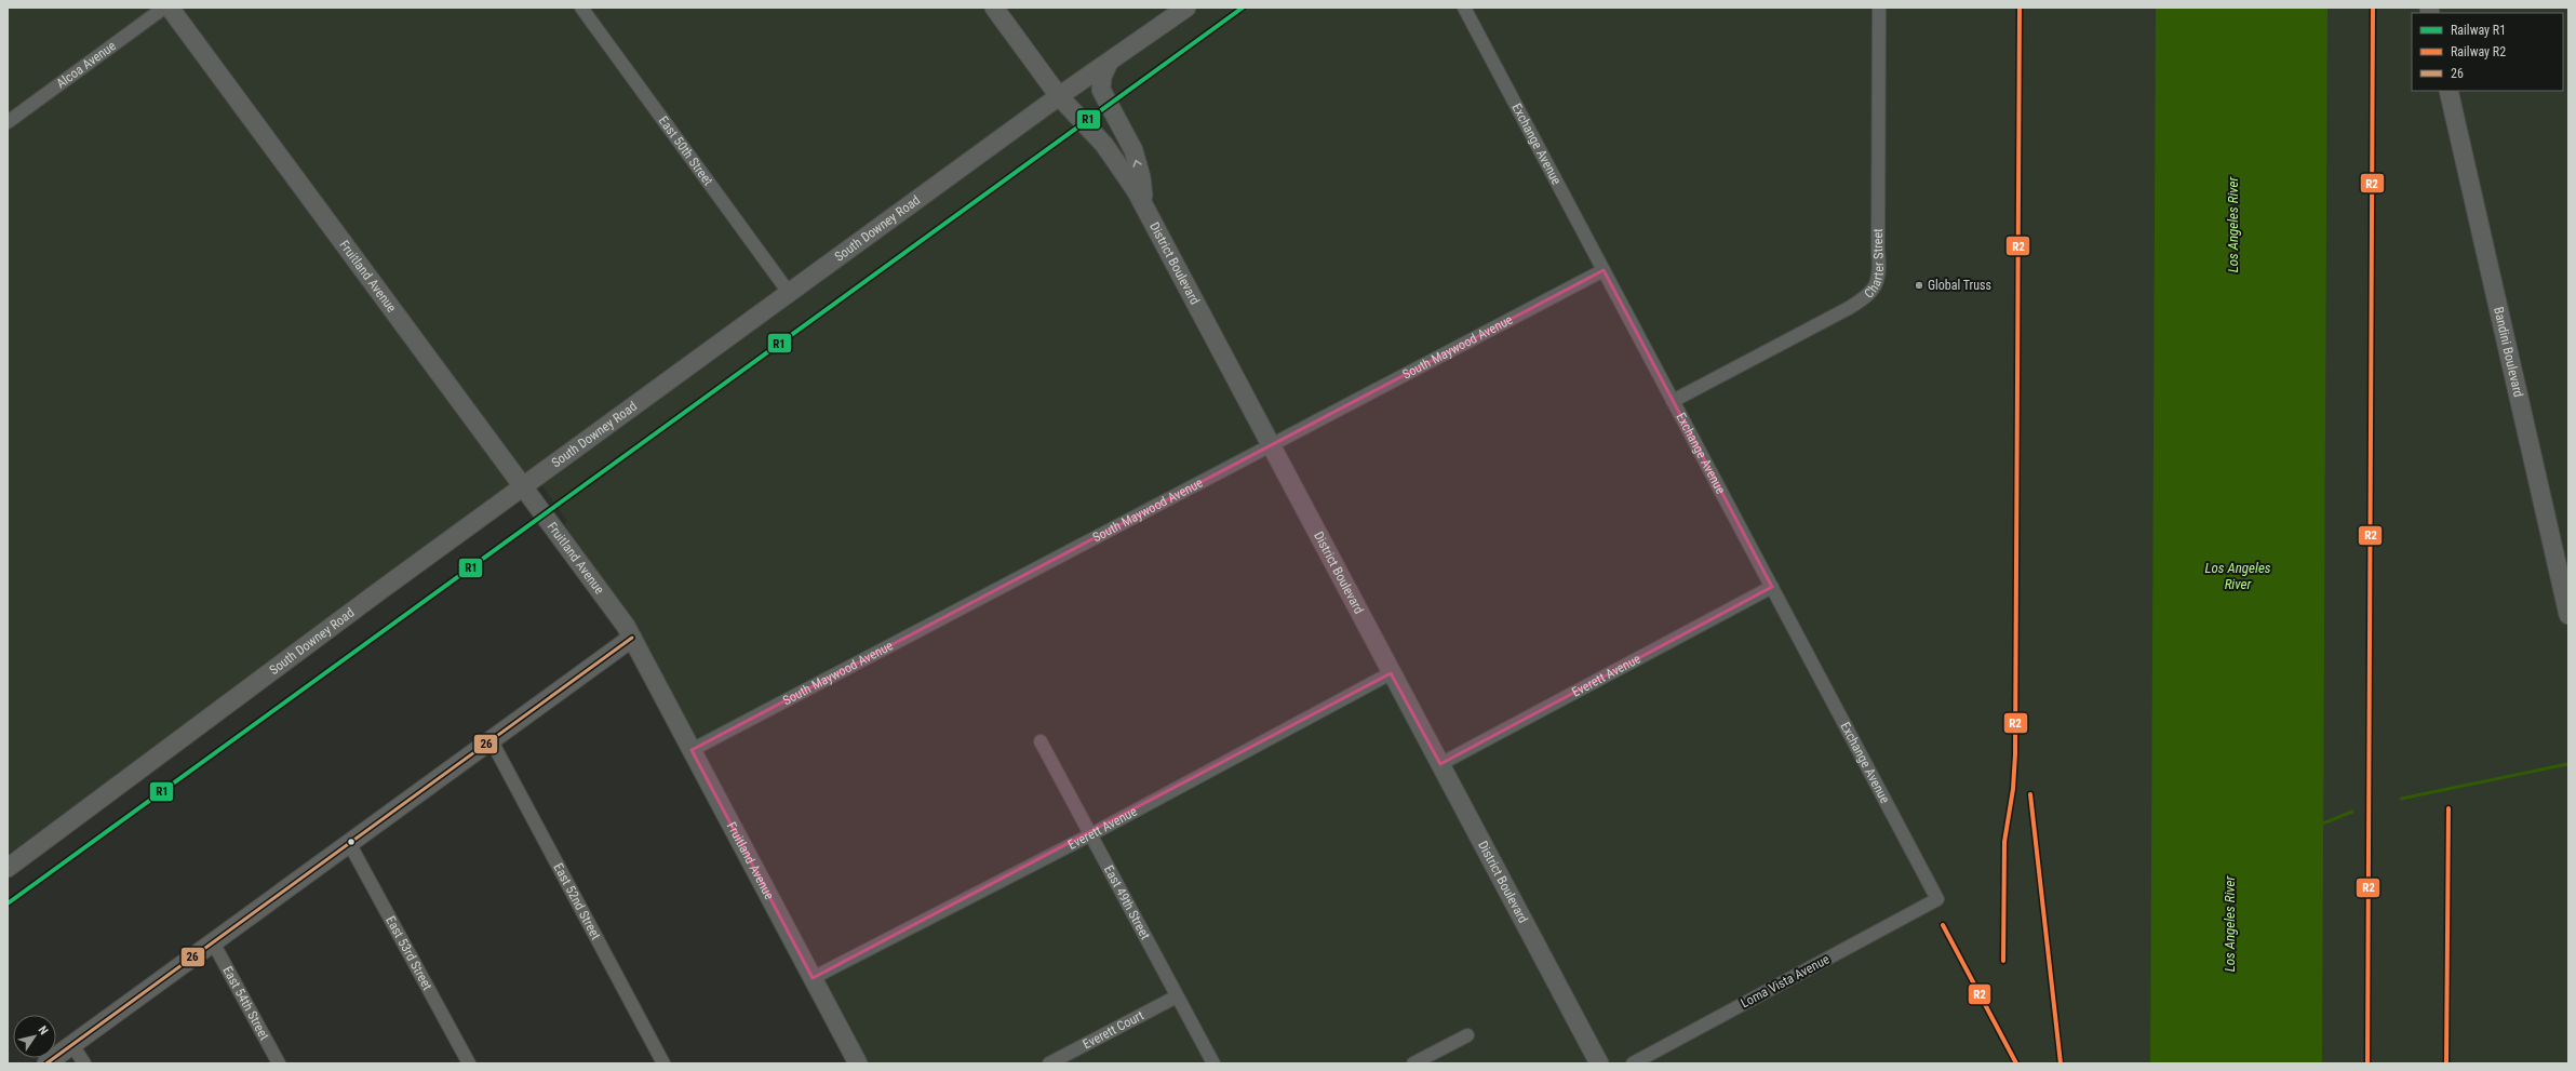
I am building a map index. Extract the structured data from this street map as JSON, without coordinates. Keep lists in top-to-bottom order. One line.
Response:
{"streets":{"main road":["South Downey Road","District Boulevard","Fruitland Avenue","Bandini Boulevard"],"street":["Alcoa Avenue","Exchange Avenue","East 50th Street","Charter Street","South Maywood Avenue","Everett Avenue","East 52nd Street","East 49th Street","East 53rd Street","Loma Vista Avenue","East 54th Street","Everett Court"]},"crossings":[["Exchange Avenue","Charter Street"],["Exchange Avenue","South Maywood Avenue"],["Exchange Avenue","Everett Avenue"],["Exchange Avenue","Loma Vista Avenue"],["East 50th Street","South Downey Road"],["South Downey Road","District Boulevard"],["South Downey Road","Fruitland Avenue"],["District Boulevard","South Maywood Avenue"],["District Boulevard","Everett Avenue"],["Fruitland Avenue","South Maywood Avenue"],["Fruitland Avenue","Everett Avenue"],["Everett Avenue","East 49th Street"],["East 49th Street","Everett Court"]],"water":["Los Angeles River"],"places":["Global Truss"],"lines":["rail line R1","rail line R2","transit line 26"],"legend":["Railway R1","Railway R2","26"],"north":"top right"}
